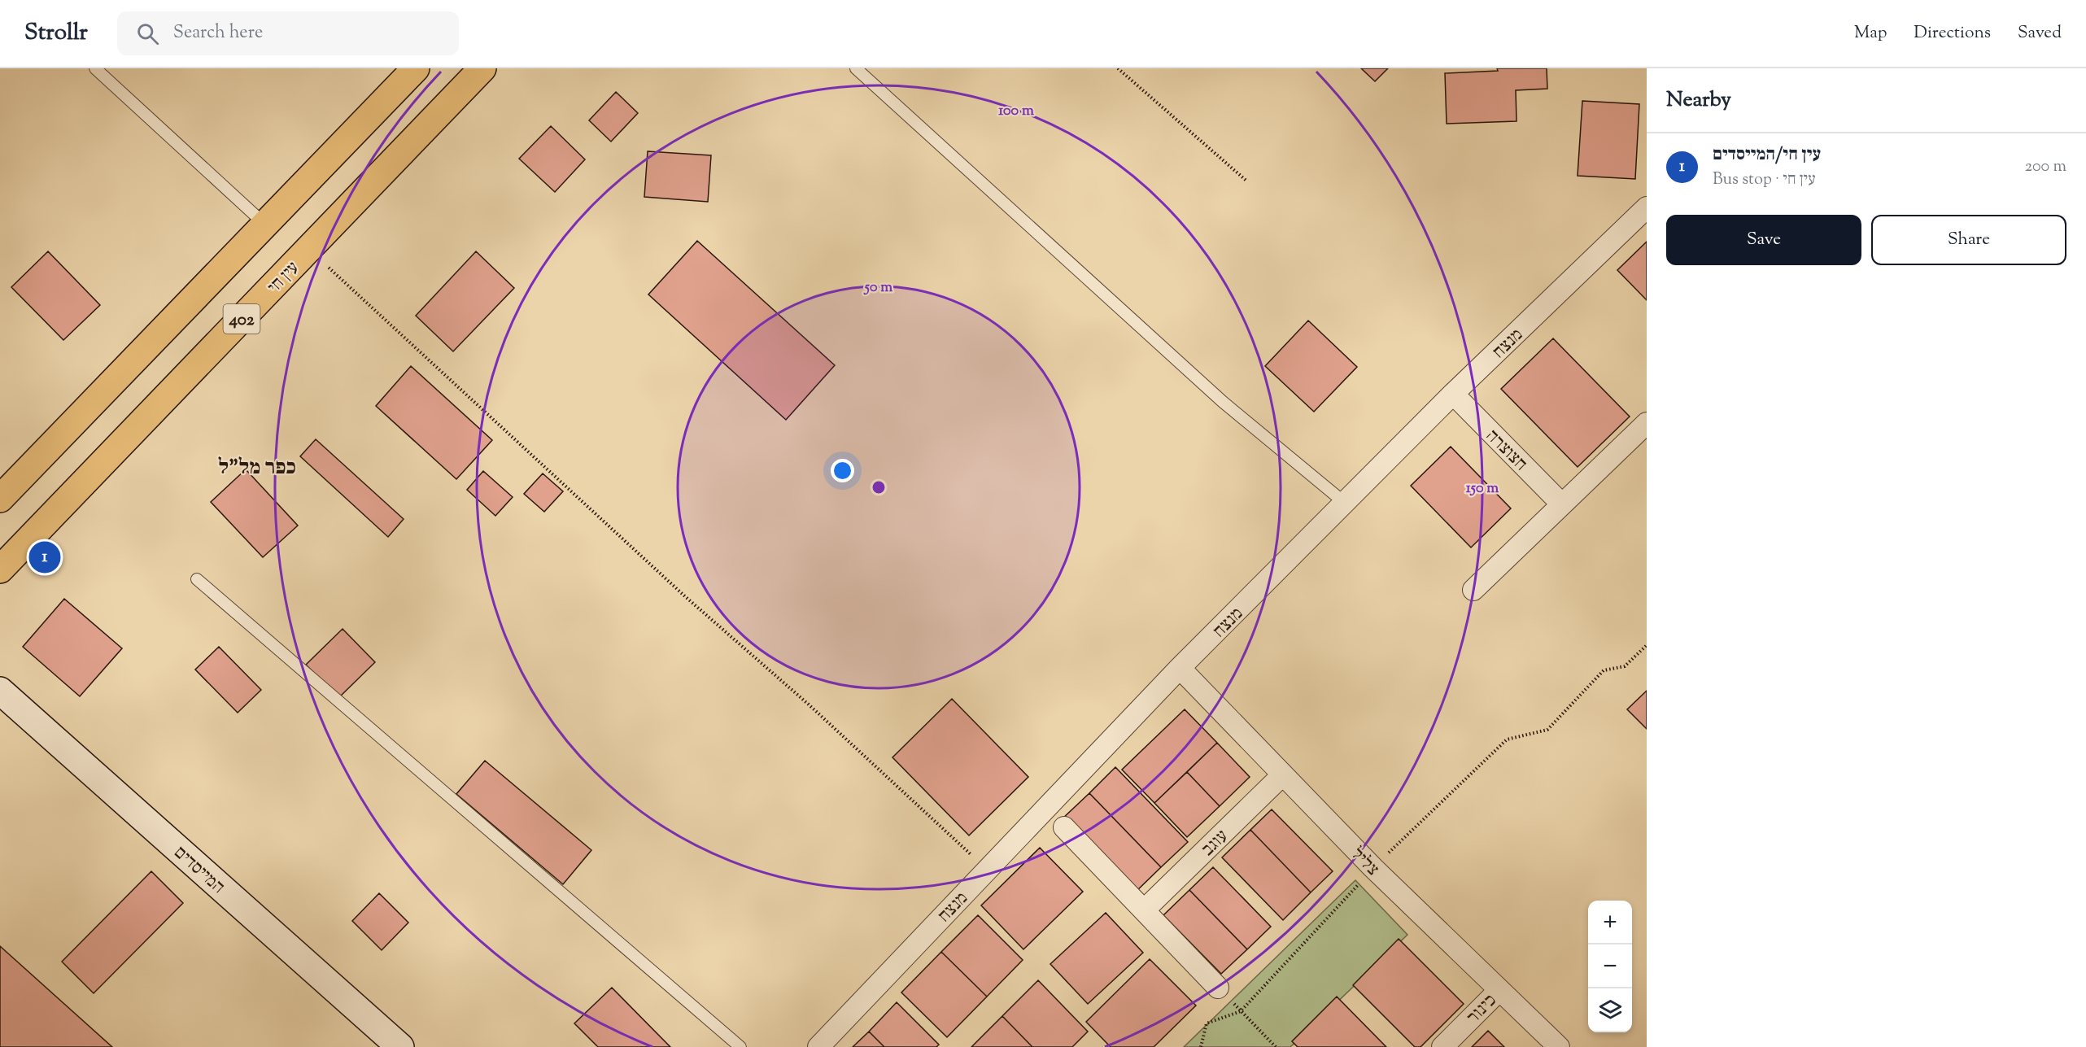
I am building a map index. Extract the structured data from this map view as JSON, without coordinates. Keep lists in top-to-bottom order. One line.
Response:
{"streets":{"main road":["עין חי","402"],"street":["מנצח","חצוצרה","עוגב","צליל","המייסדים","כינור"]},"crossings":[["מנצח","חצוצרה"],["מנצח","צליל"],["עוגב","צליל"],["צליל","כינור"]],"districts":["כפר מל\"ל"],"page":{"header":"Strollr","search":"Search here","nav":["Map","Directions","Saved"],"heading":"Nearby","list":[{"mark":"1","name":"עין חי/המייסדים","note":"Bus stop · עין חי","value":"200 m"}],"buttons":["Save","Share"],"pins":"1","map_buttons":["+","−"]},"rings":["100 m","50 m","150 m"]}
